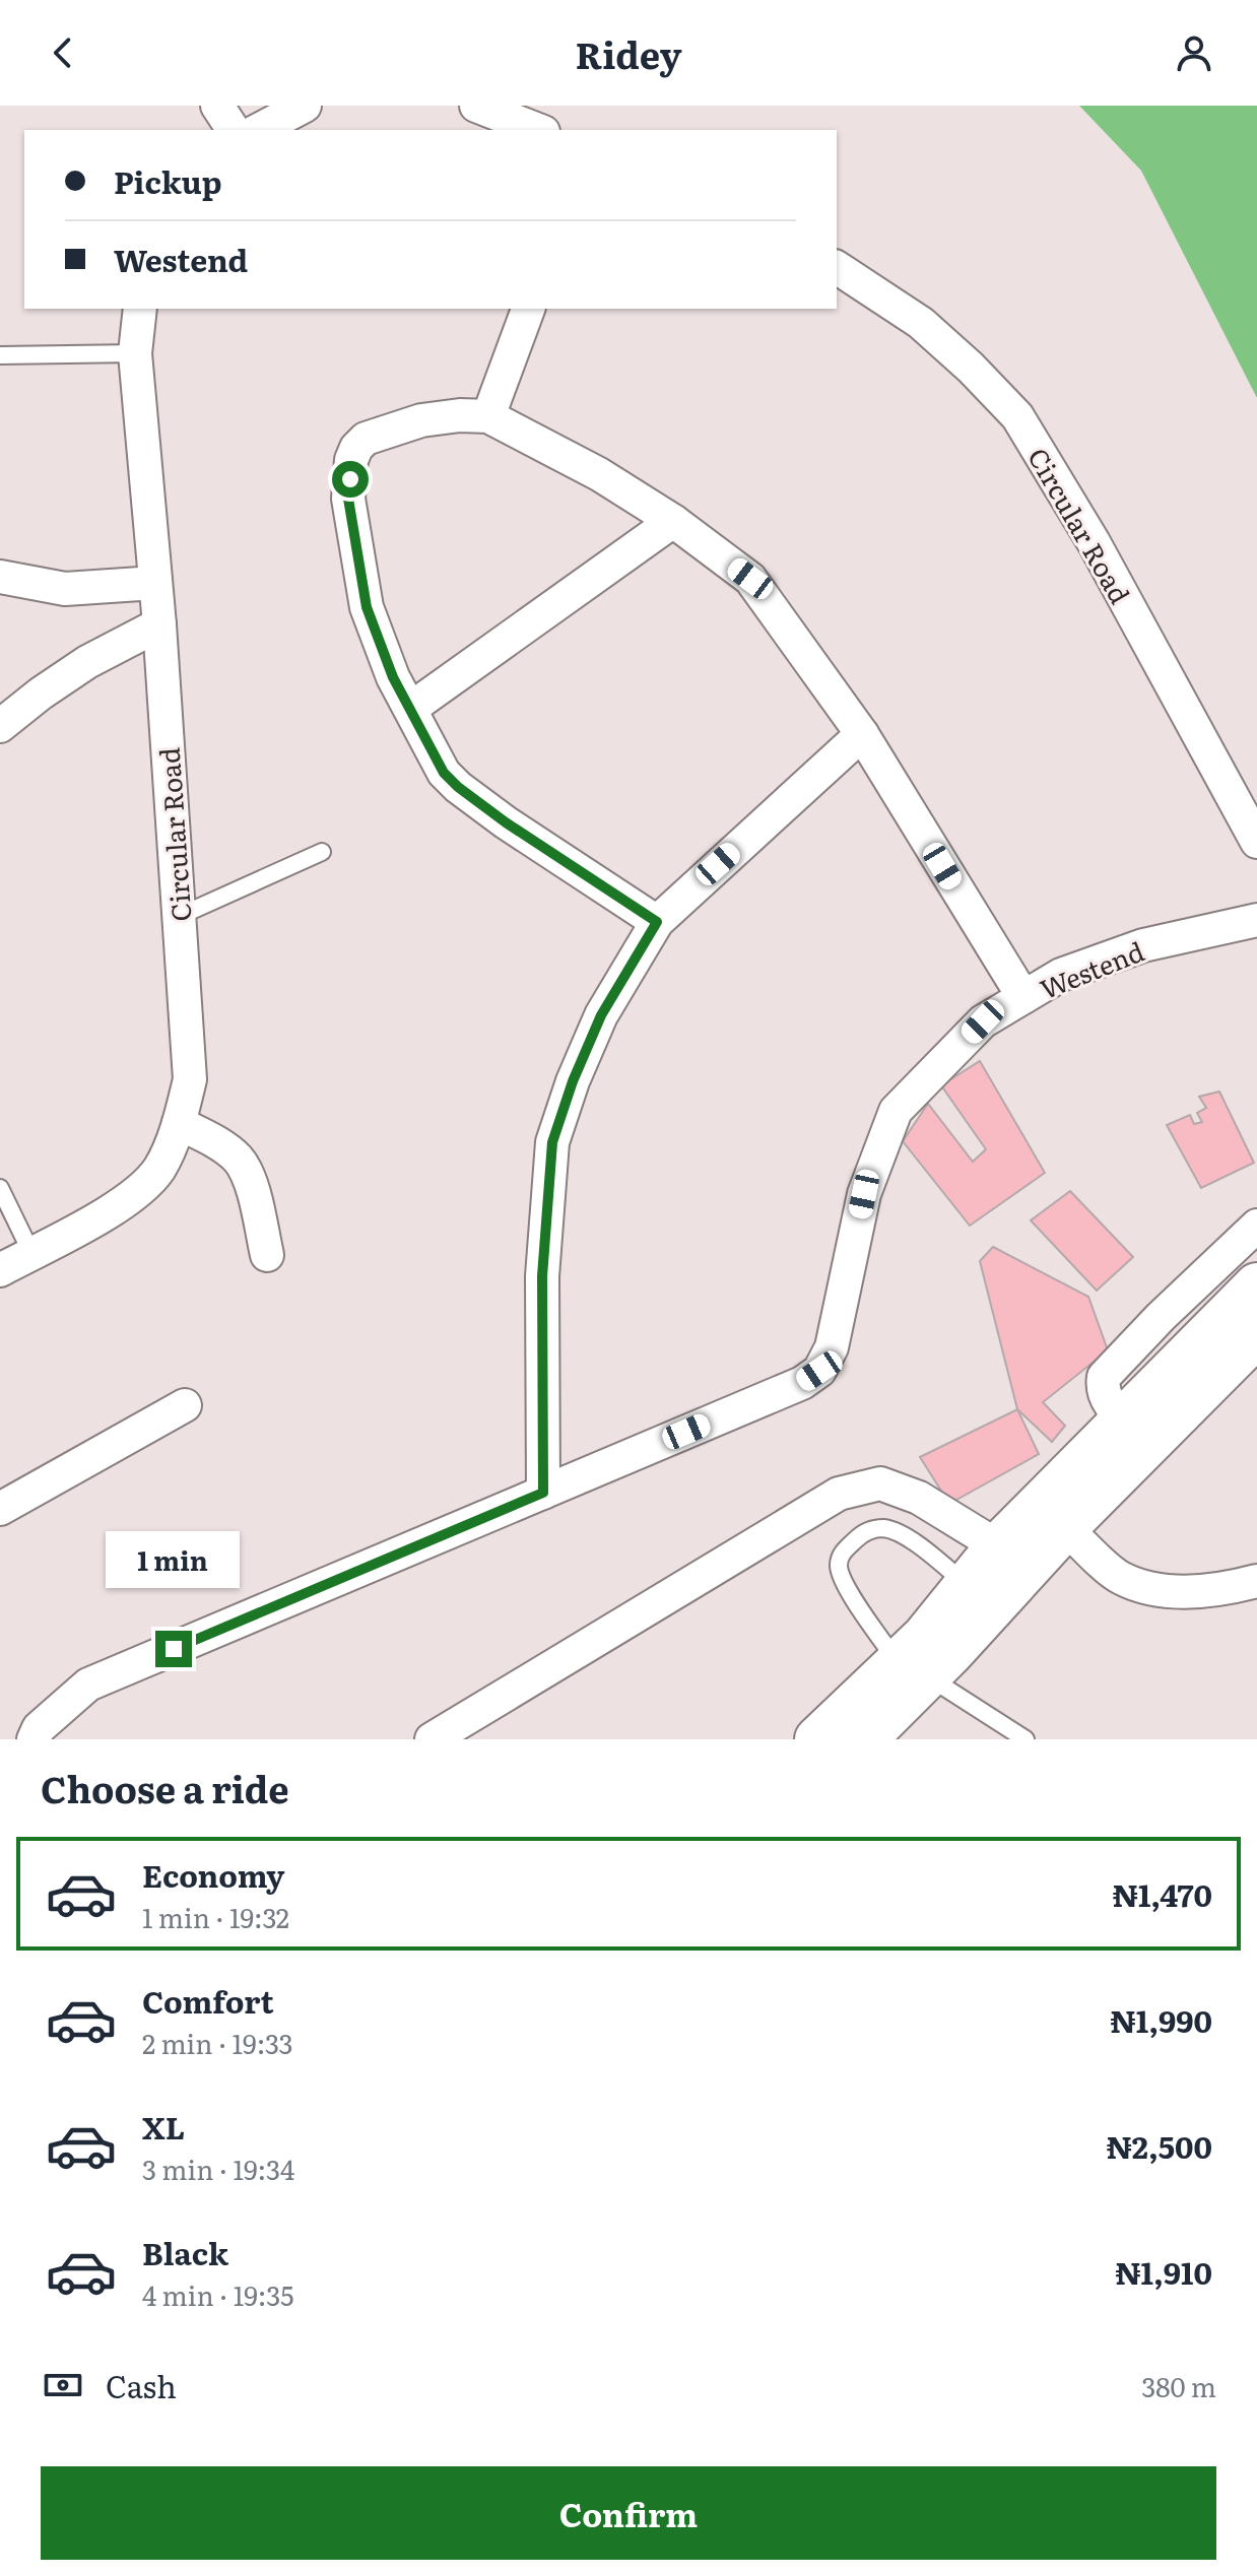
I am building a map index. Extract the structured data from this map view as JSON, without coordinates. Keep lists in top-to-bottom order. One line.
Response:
{"streets":{"street":["Circular Road","Westend"]},"page":{"header":"Ridey","banner":["Pickup","Westend"],"bubble":"1 min","heading":"Choose a ride","list":[{"name":"Economy","note":"1 min · 19:32","value":"₦1,470"},{"name":"Comfort","note":"2 min · 19:33","value":"₦1,990"},{"name":"XL","note":"3 min · 19:34","value":"₦2,500"},{"name":"Black","note":"4 min · 19:35","value":"₦1,910"}],"pay":["Cash","380 m"],"buttons":"Confirm"}}
